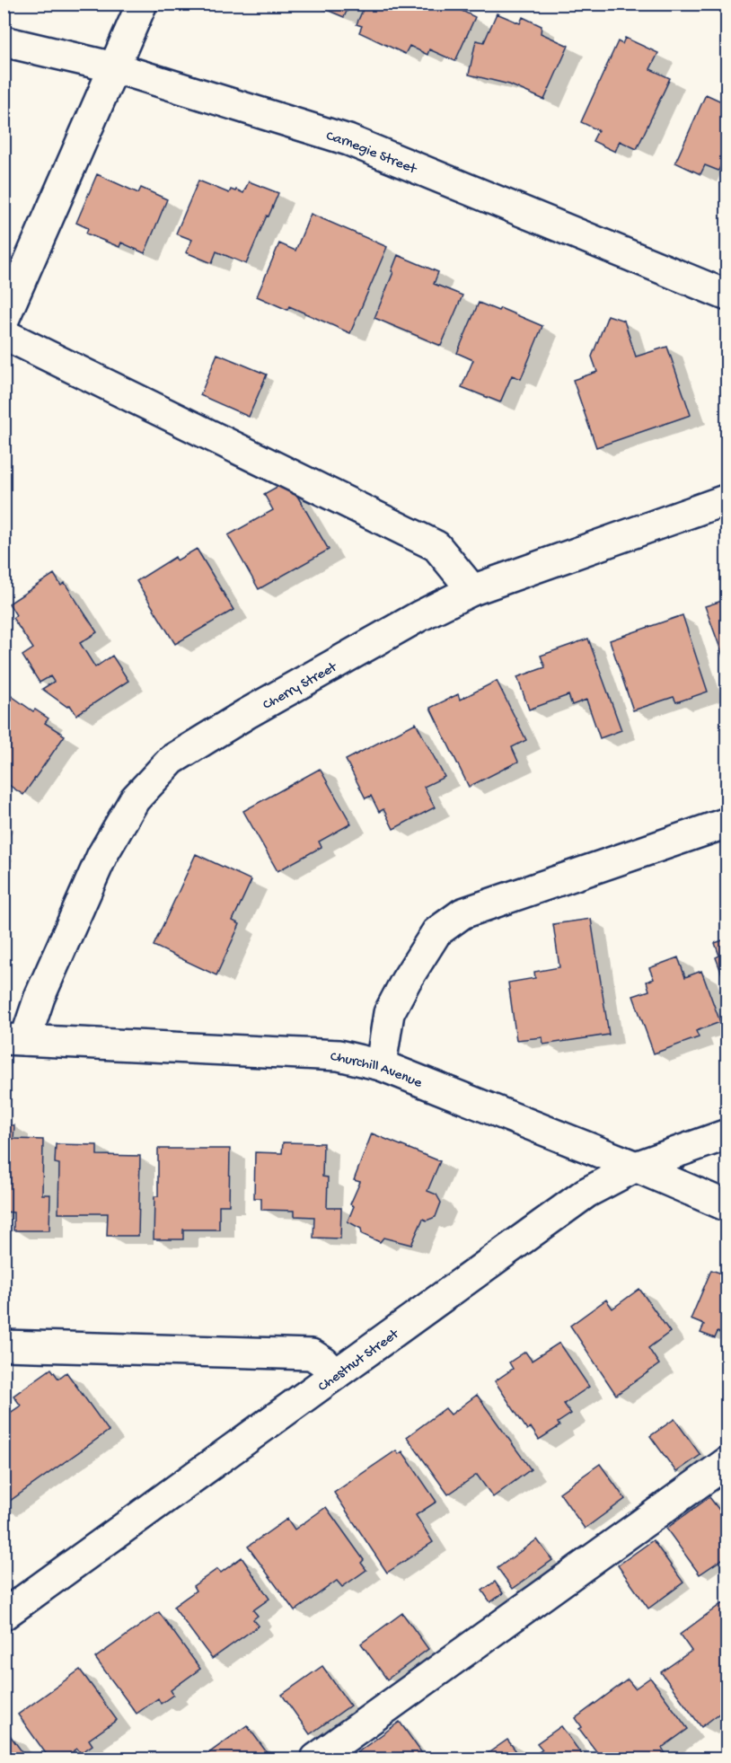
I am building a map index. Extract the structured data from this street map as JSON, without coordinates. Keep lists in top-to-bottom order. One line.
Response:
{"streets":{"street":["Carnegie Street","Cherry Street","Churchill Avenue","Chestnut Street"]},"crossings":[["Cherry Street","Churchill Avenue"],["Churchill Avenue","Chestnut Street"]]}
